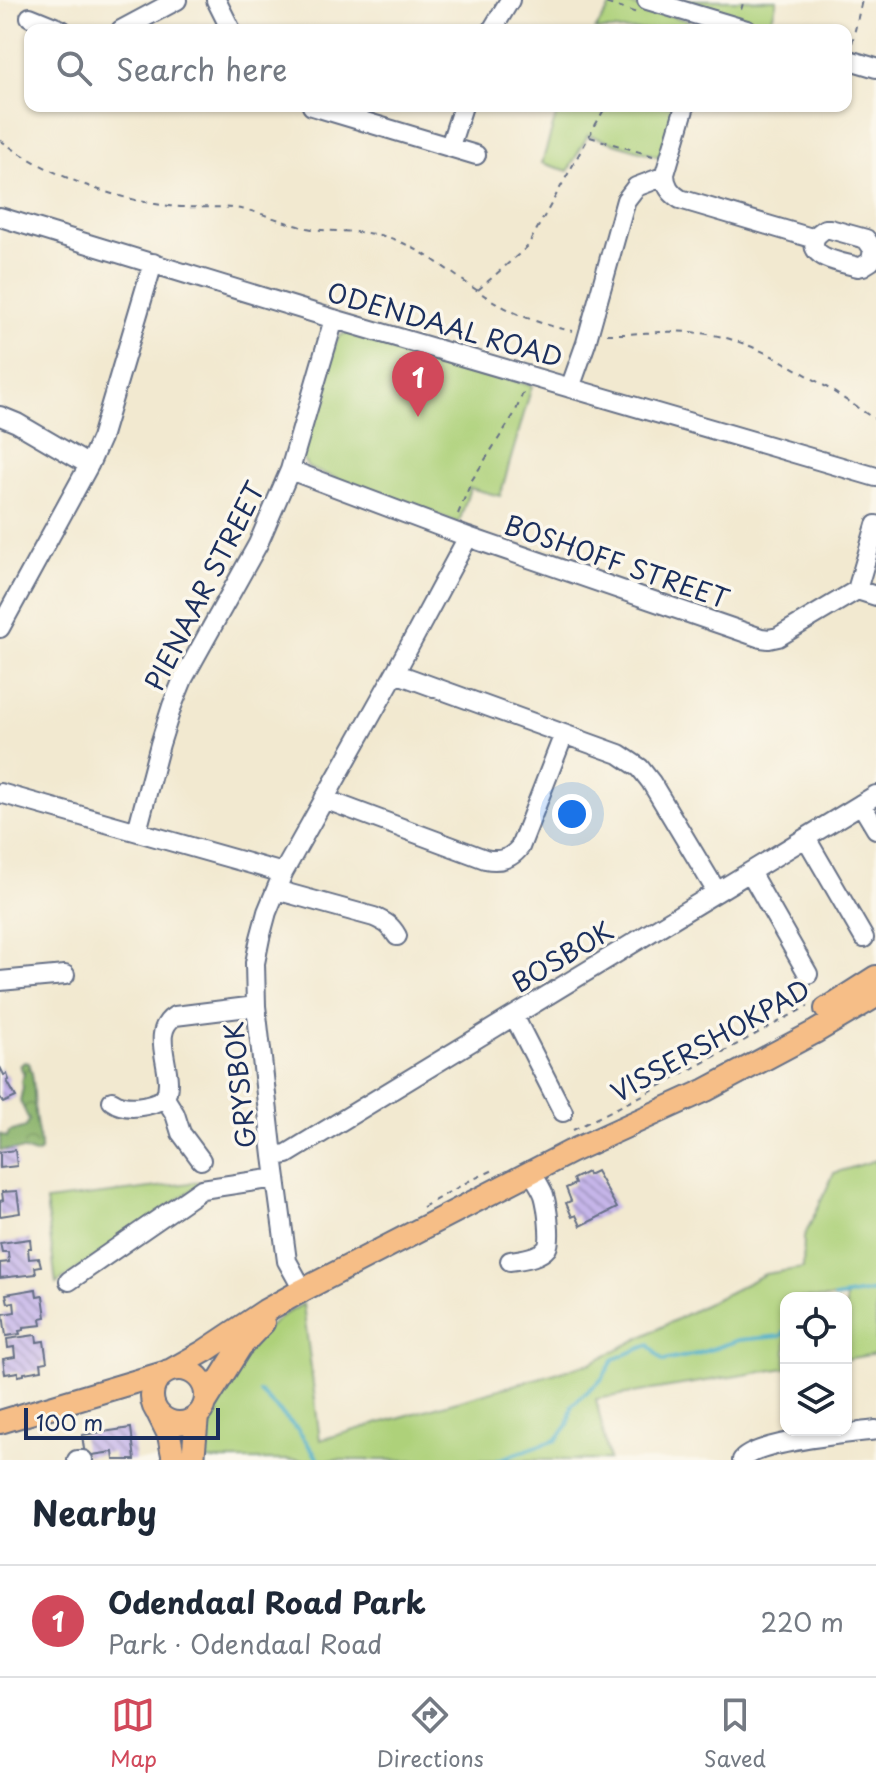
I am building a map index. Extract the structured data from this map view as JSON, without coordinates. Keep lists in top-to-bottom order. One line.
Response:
{"streets":{"main road":["VISSERSHOKPAD"],"street":["ODENDAAL ROAD","BOSHOFF STREET","PIENAAR STREET","BOSBOK","GRYSBOK"]},"crossings":[["ODENDAAL ROAD","PIENAAR STREET"],["BOSHOFF STREET","PIENAAR STREET"],["BOSHOFF STREET","GRYSBOK"],["BOSBOK","GRYSBOK"],["VISSERSHOKPAD","GRYSBOK"]],"scale_bar":"100 m","page":{"search":"Search here","pins":"1","scale":"100 m","heading":"Nearby","list":[{"mark":"1","name":"Odendaal Road Park","note":"Park · Odendaal Road","value":"220 m"}],"nav":["Map","Directions","Saved"]}}
